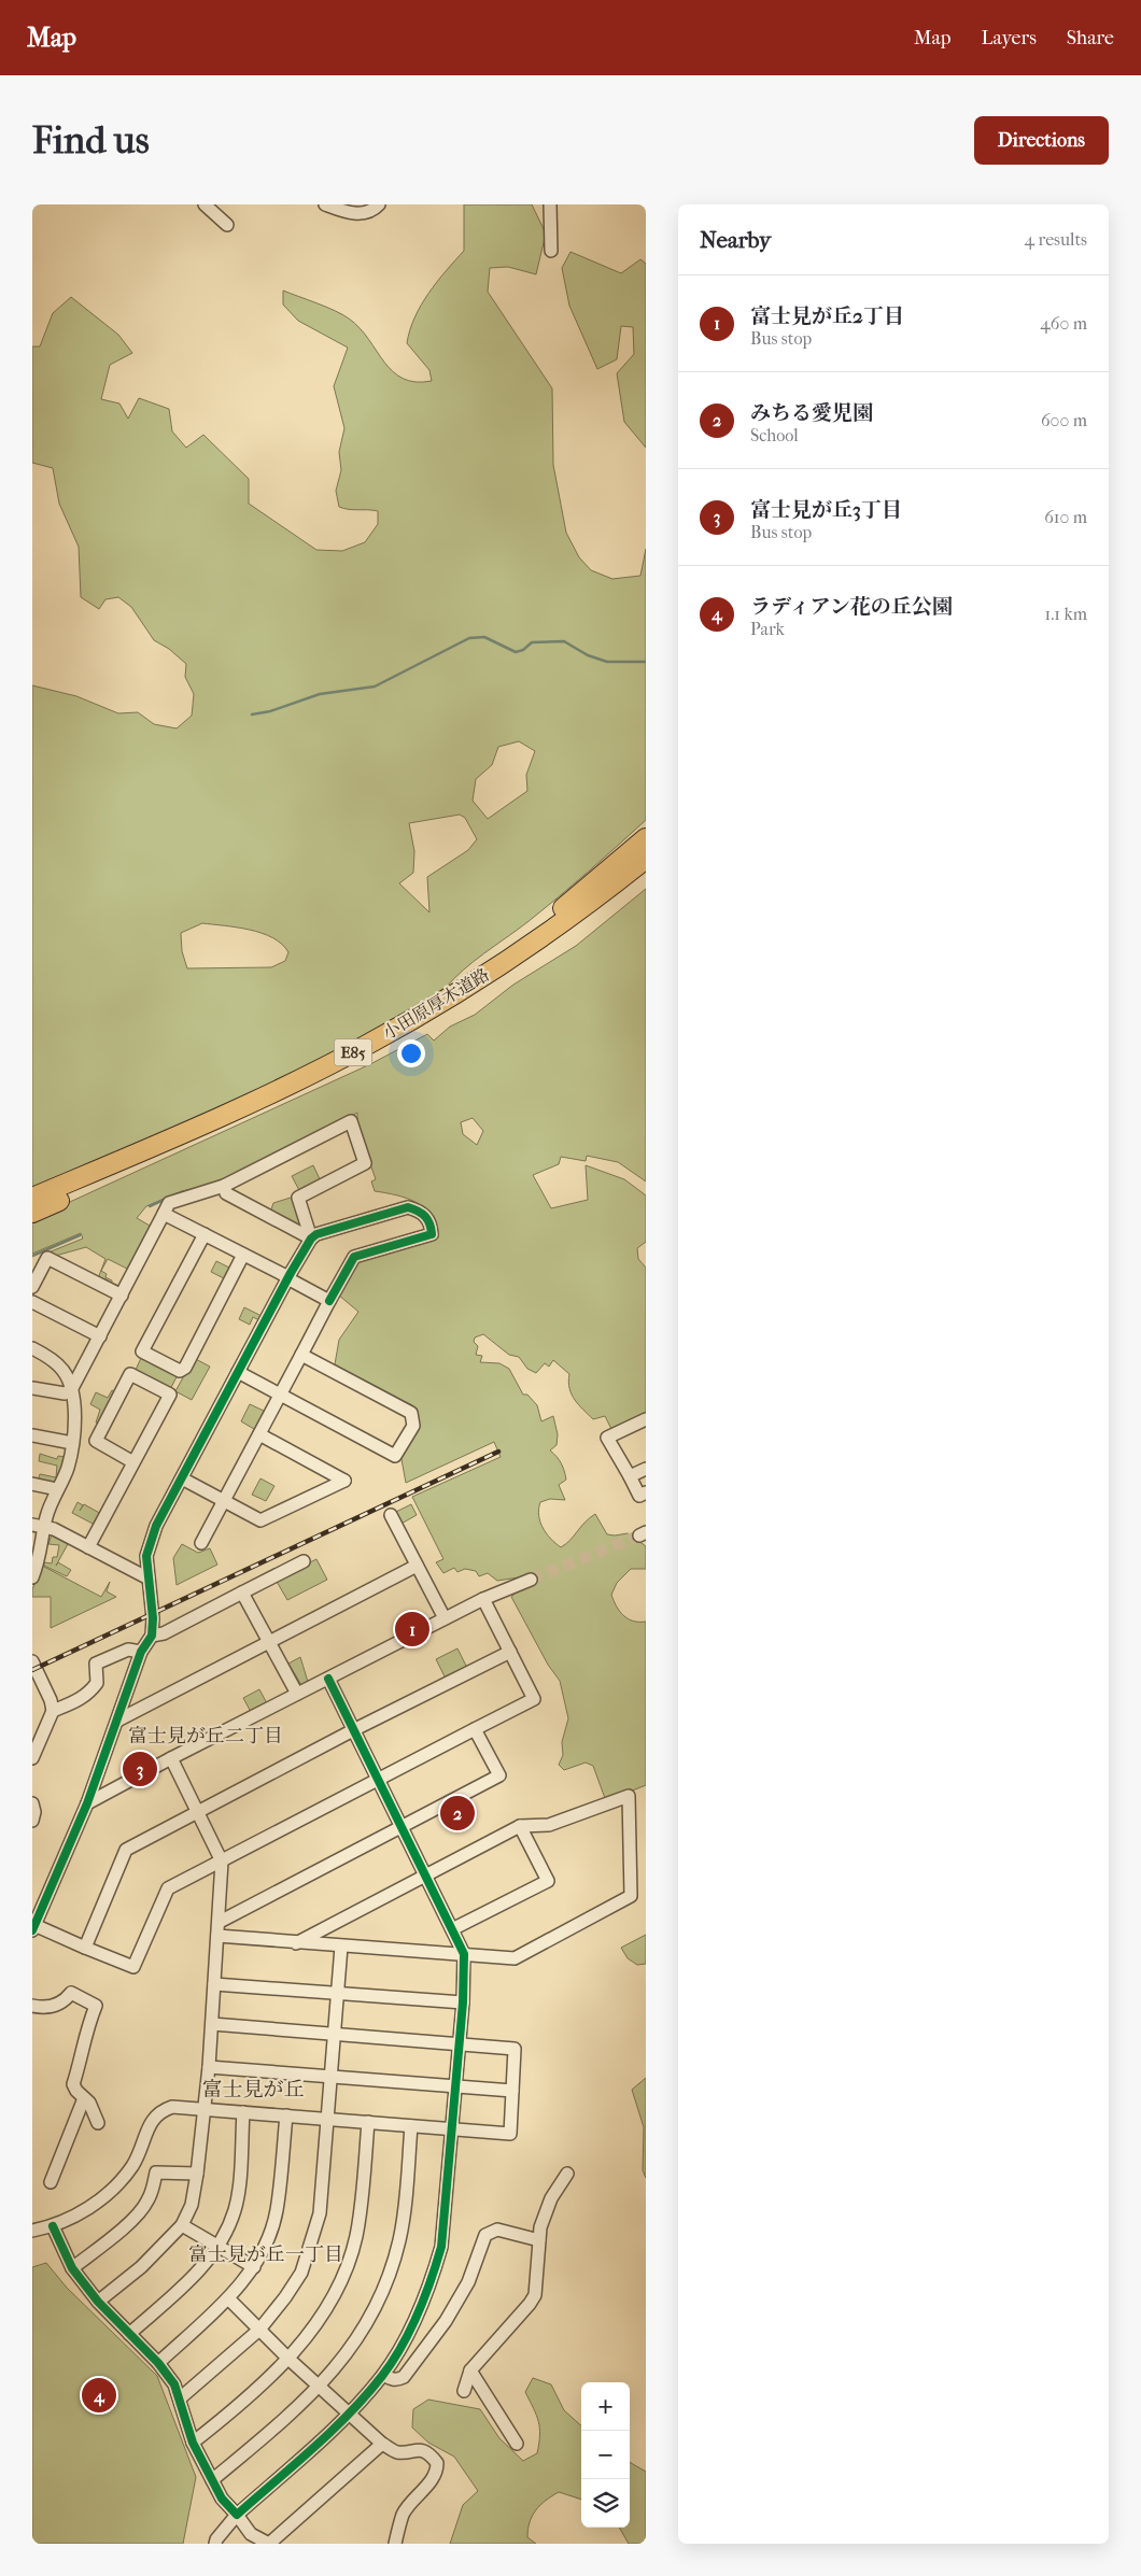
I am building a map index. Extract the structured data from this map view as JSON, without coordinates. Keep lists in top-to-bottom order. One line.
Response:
{"streets":{"highway":["小田原厚木道路","E85"]},"districts":["富士見が丘二丁目","富士見が丘","富士見が丘一丁目"],"page":{"header":"Map","nav":["Map","Layers","Share"],"buttons":"Directions","title":"Find us","heading":["Nearby","4 results"],"list":[{"mark":"1","name":"富士見が丘2丁目","note":"Bus stop","value":"460 m"},{"mark":"2","name":"みちる愛児園","note":"School","value":"600 m"},{"mark":"3","name":"富士見が丘3丁目","note":"Bus stop","value":"610 m"},{"mark":"4","name":"ラディアン花の丘公園","note":"Park","value":"1.1 km"}],"pins":["1","3","2","4"],"map_buttons":["+","−"]}}
